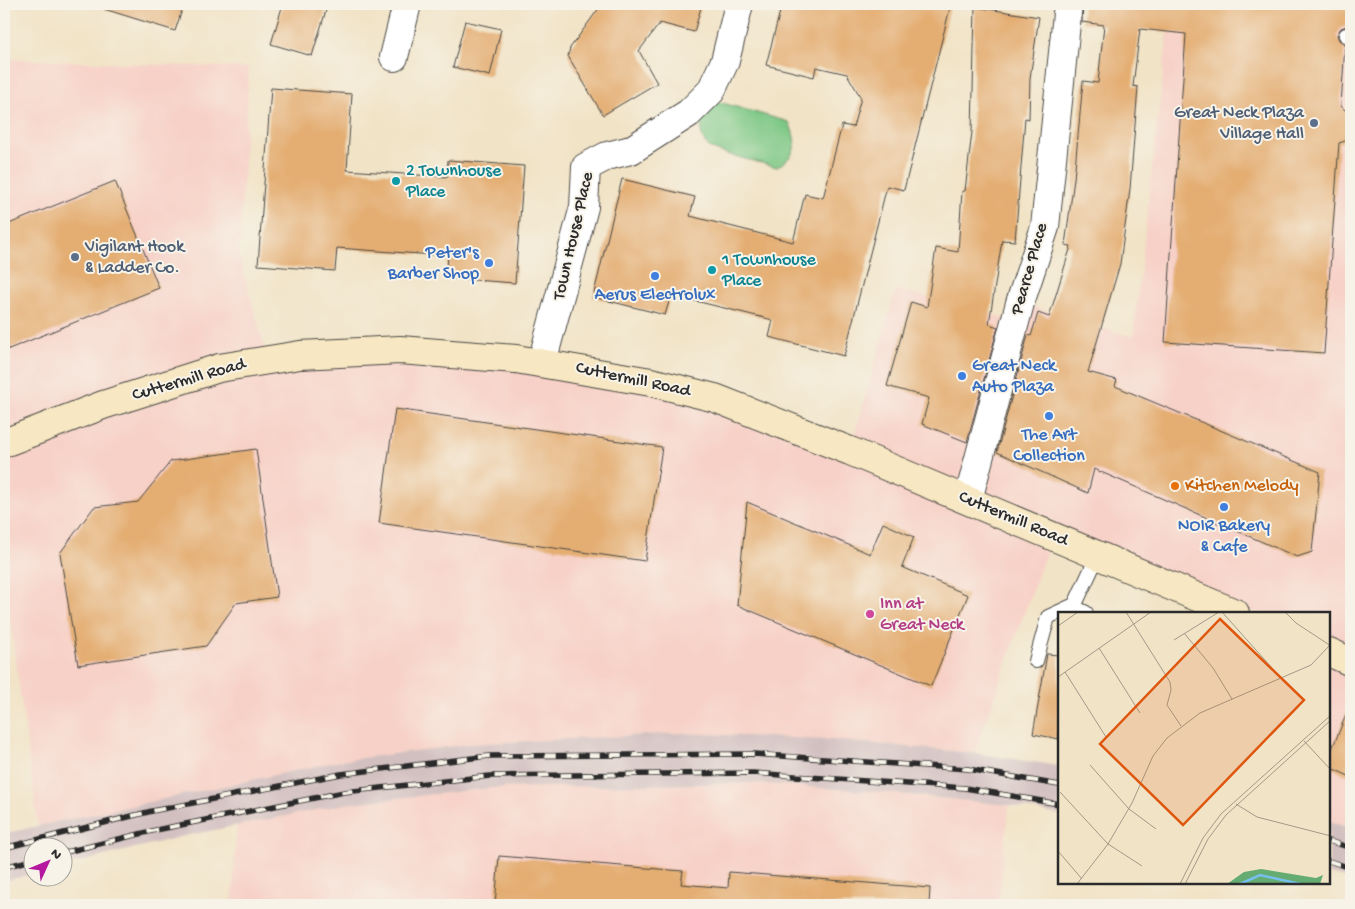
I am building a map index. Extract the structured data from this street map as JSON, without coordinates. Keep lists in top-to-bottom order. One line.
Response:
{"streets":{"main road":["Cuttermill Road"],"street":["Town House Place","Pearce Place"]},"crossings":[["Town House Place","Cuttermill Road"],["Pearce Place","Cuttermill Road"]],"places":["Great Neck Plaza Village Hall","2 Townhouse Place","Vigilant Hook & Ladder Co.","Peter's Barber Shop","1 Townhouse Place","Aerus Electrolux","Great Neck Auto Plaza","The Art Collection","Kitchen Melody","NOIR Bakery & Cafe","Inn at Great Neck"],"north":"top right"}
